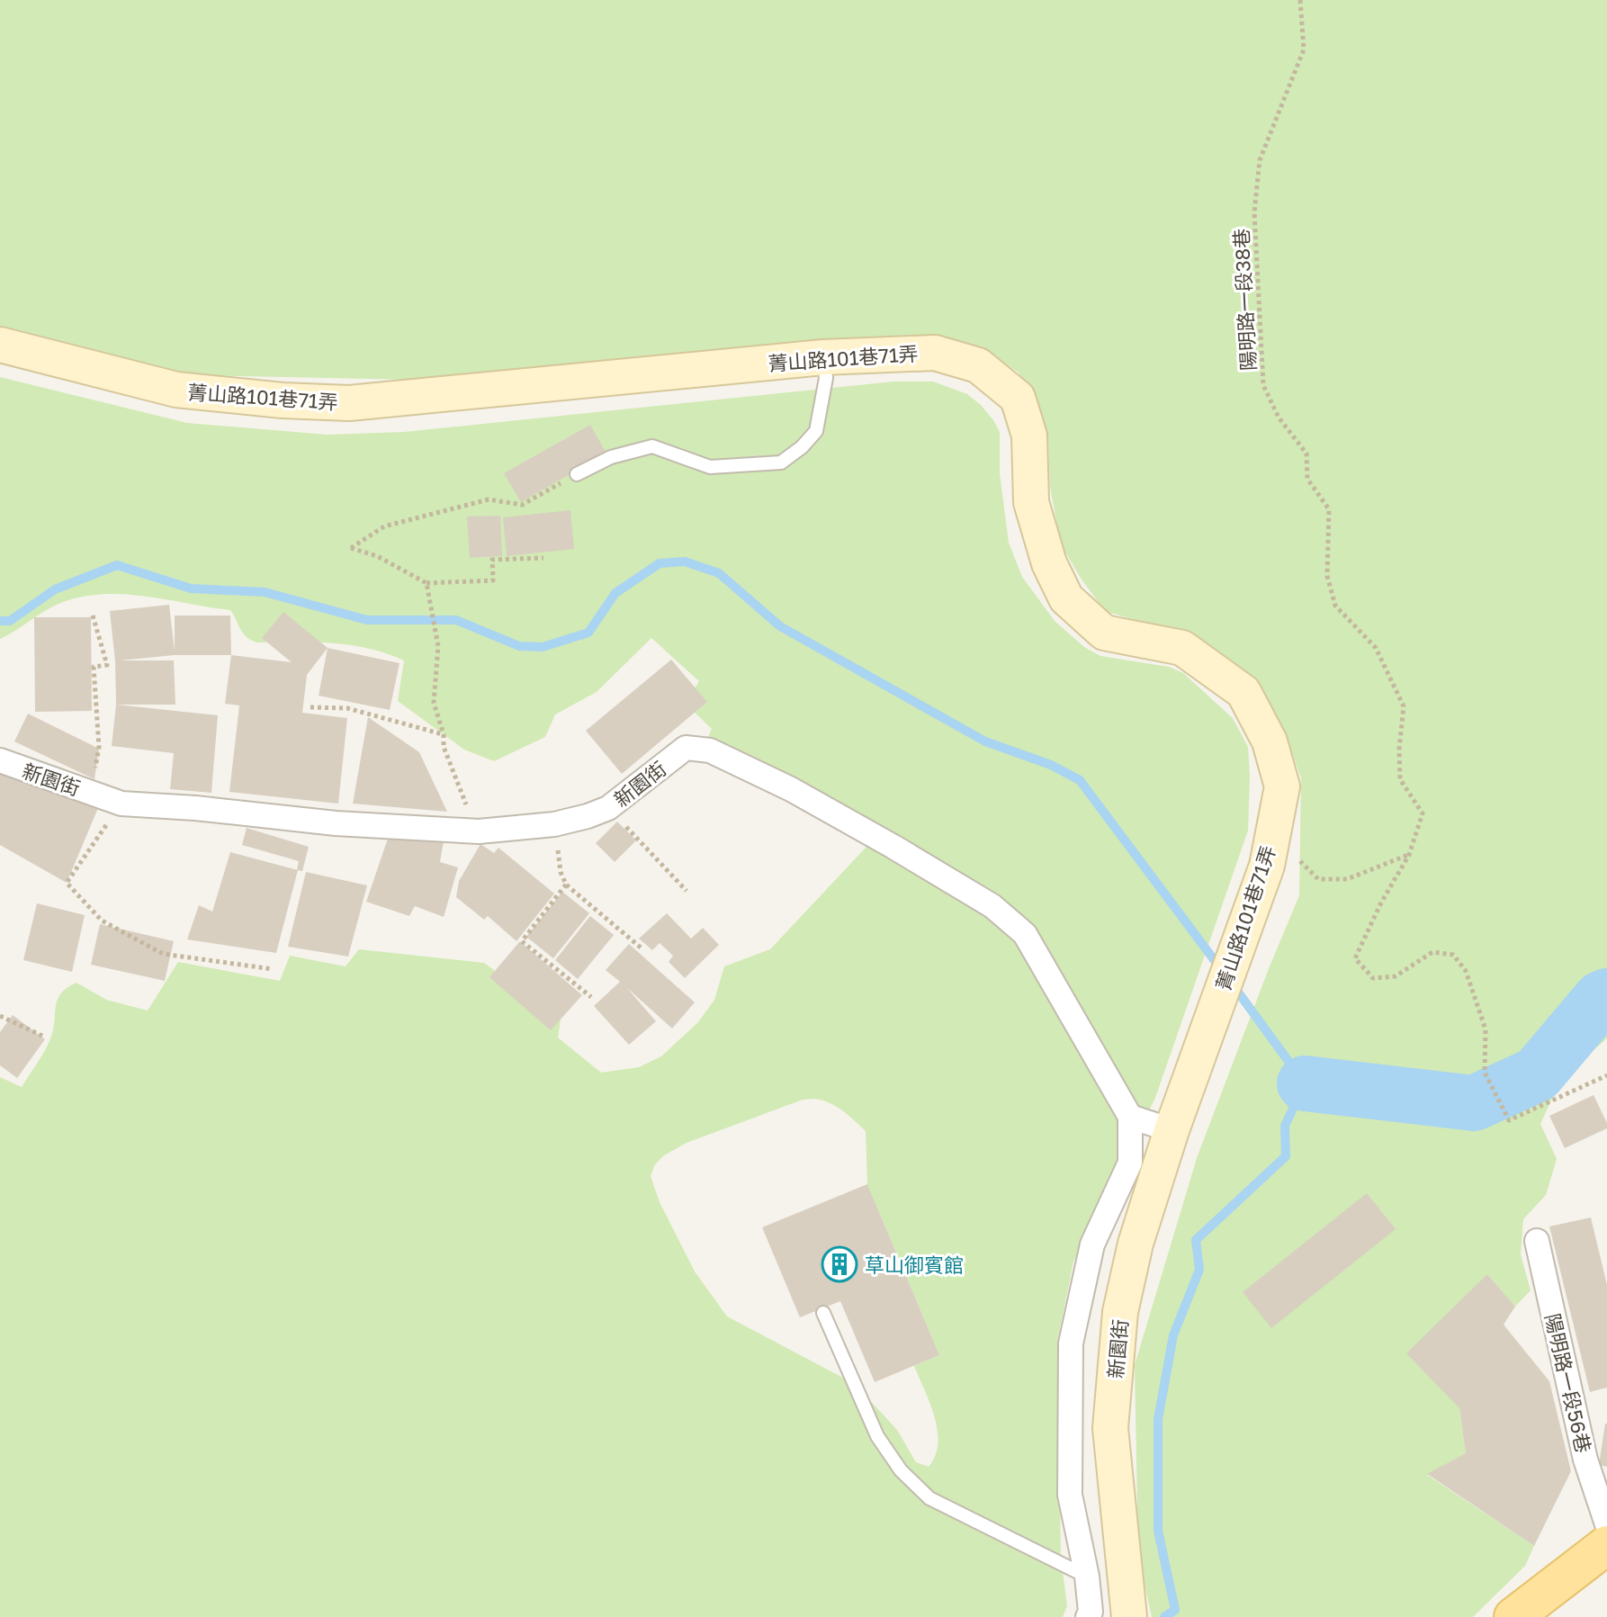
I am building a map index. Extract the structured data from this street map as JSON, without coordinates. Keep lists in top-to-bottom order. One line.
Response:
{"streets":{"street":["菁山路101巷71弄","新園街","陽明路一段56巷"],"path":["陽明路一段38巷"]},"crossings":[["菁山路101巷71弄","新園街"]],"places":{"building":["草山御賓館"]}}
